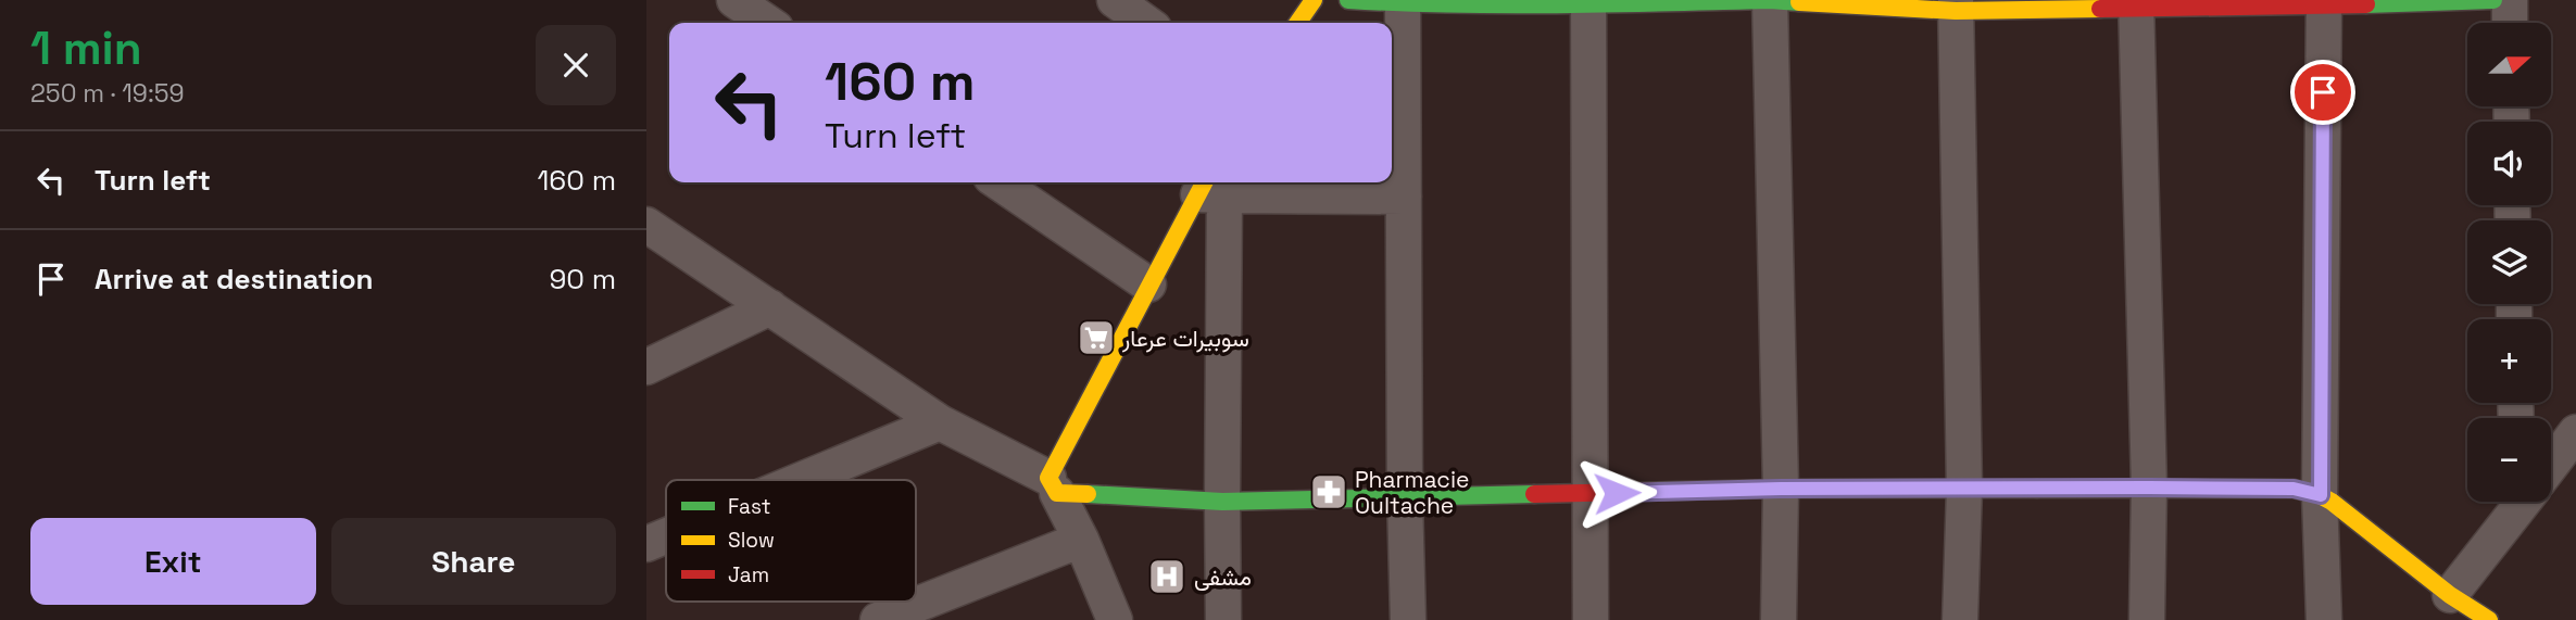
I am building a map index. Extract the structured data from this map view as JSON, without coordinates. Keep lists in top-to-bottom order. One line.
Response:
{"places":{"supermarket":["سوبيرات عرعار"],"pharmacy":["Pharmacie Oultache"],"hospital":["مشفى"]},"legend":["Fast","Slow","Jam"],"north":"right","page":{"heading":["1 min","250 m · 19:59"],"map_buttons":["+","−"],"turn":["160 m","Turn left"],"list":[{"name":"Turn left","value":"160 m"},{"name":"Arrive at destination","value":"90 m"}],"buttons":["Exit","Share"]}}
